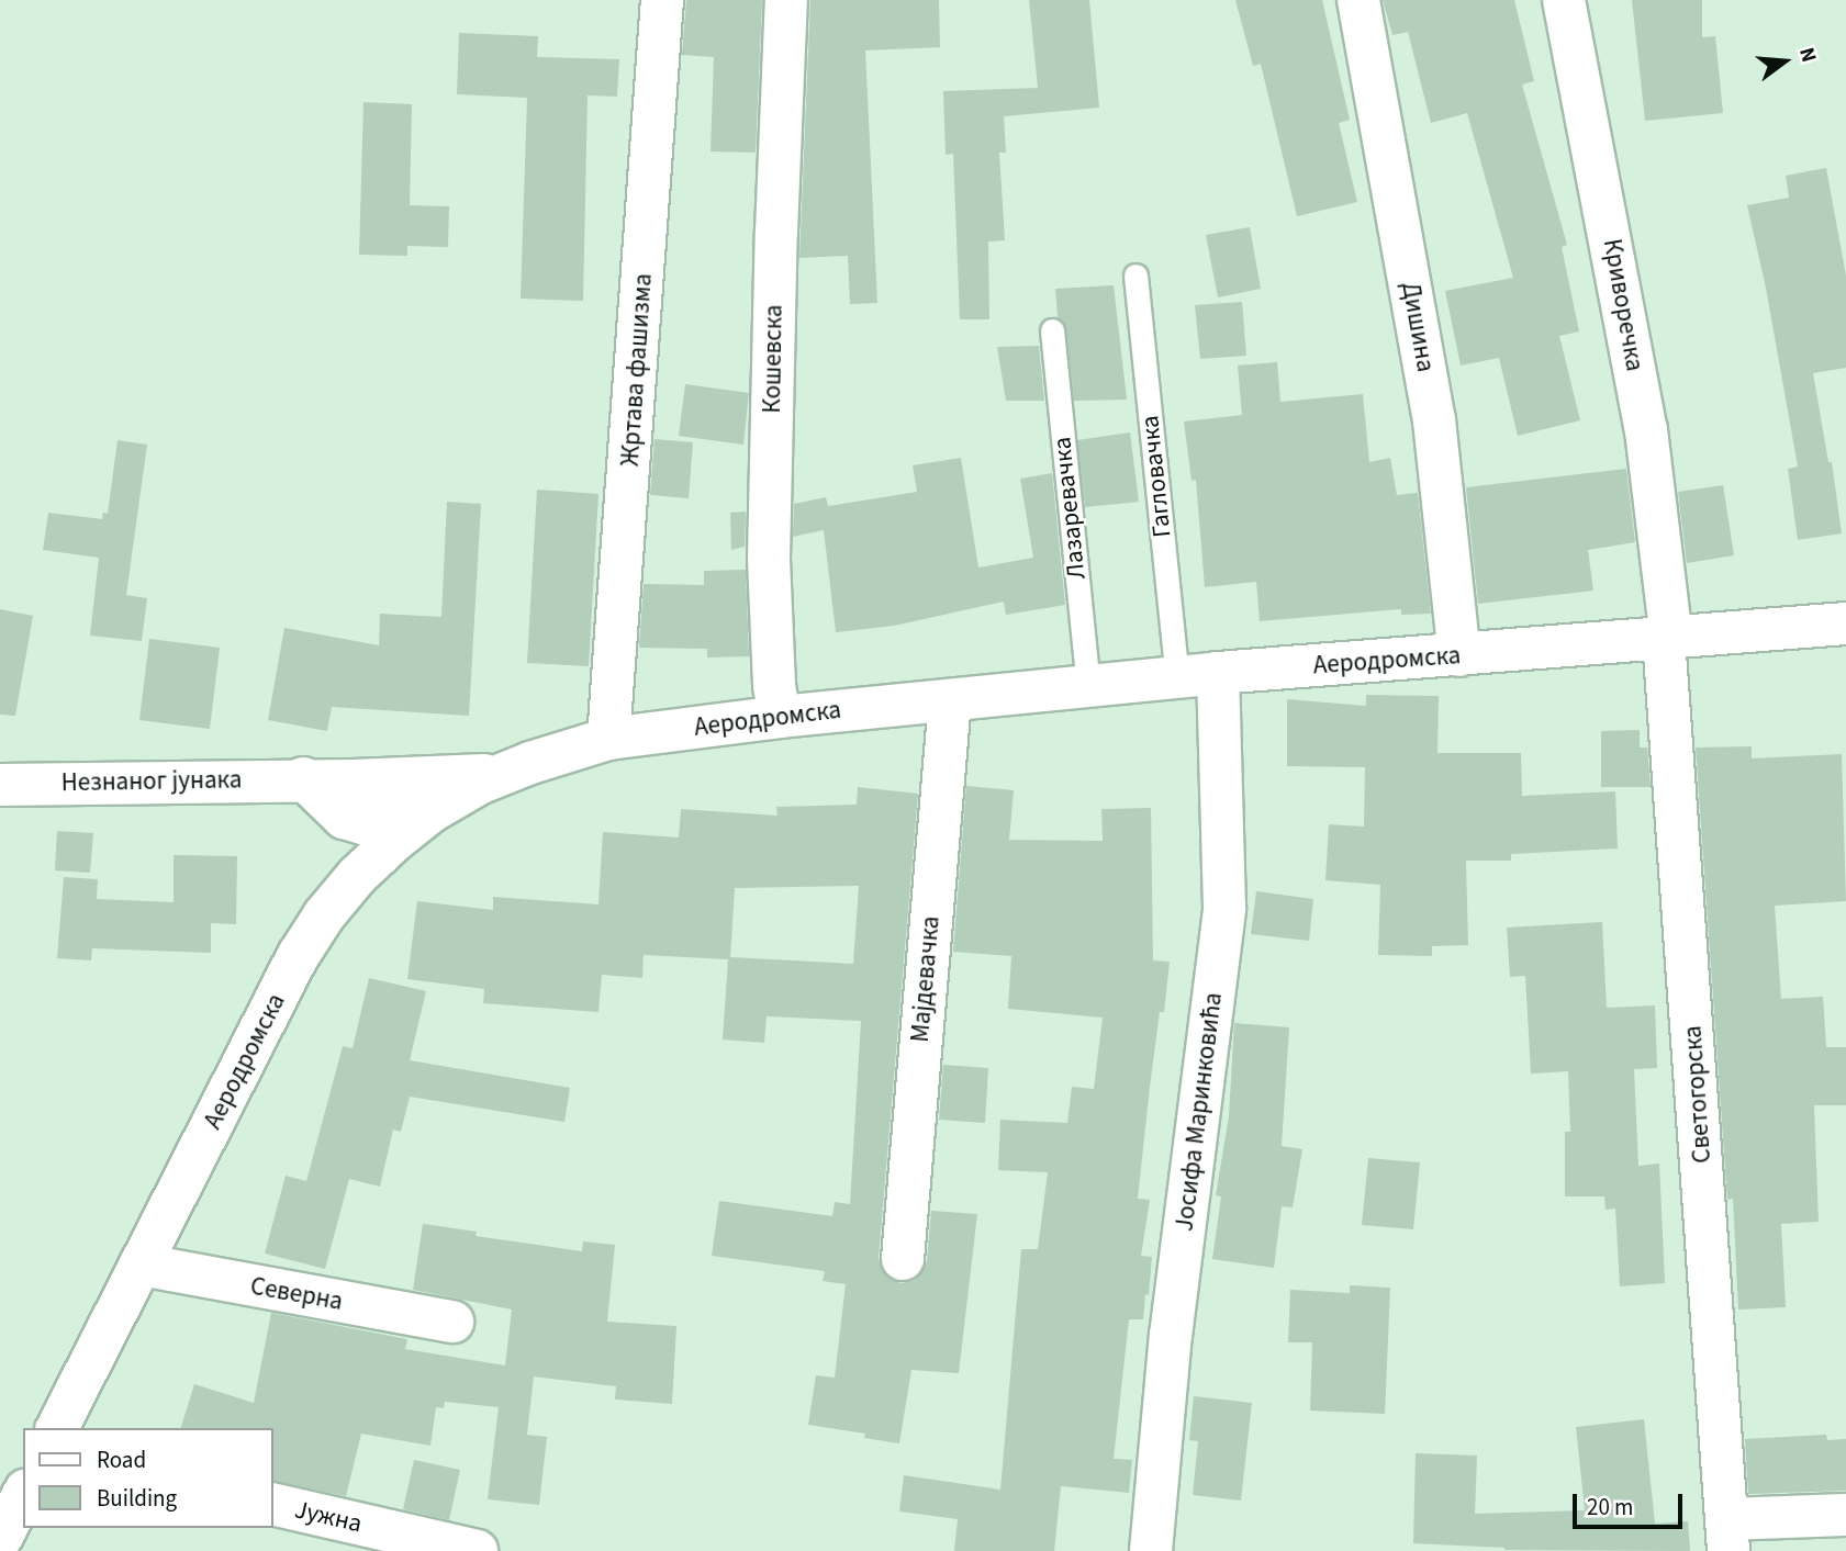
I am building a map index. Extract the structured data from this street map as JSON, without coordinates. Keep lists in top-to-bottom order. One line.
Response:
{"streets":{"street":["Криворечка","Дишина","Кошевска","Жртава фашизма","Аеродромска","Незнаног јунака","Мајдевачка","Светогорска","Јосифа Маринковића","Северна","Јужна"],"lane":["Гагловачка","Лазаревачка"]},"crossings":[["Криворечка","Аеродромска"],["Криворечка","Светогорска"],["Дишина","Аеродромска"],["Кошевска","Аеродромска"],["Жртава фашизма","Аеродромска"],["Гагловачка","Аеродромска"],["Лазаревачка","Аеродромска"],["Аеродромска","Незнаног јунака"],["Аеродромска","Мајдевачка"],["Аеродромска","Светогорска"],["Аеродромска","Јосифа Маринковића"],["Аеродромска","Северна"]],"legend":["Road","Building"],"scale_bar":"20 m","north":"right"}
